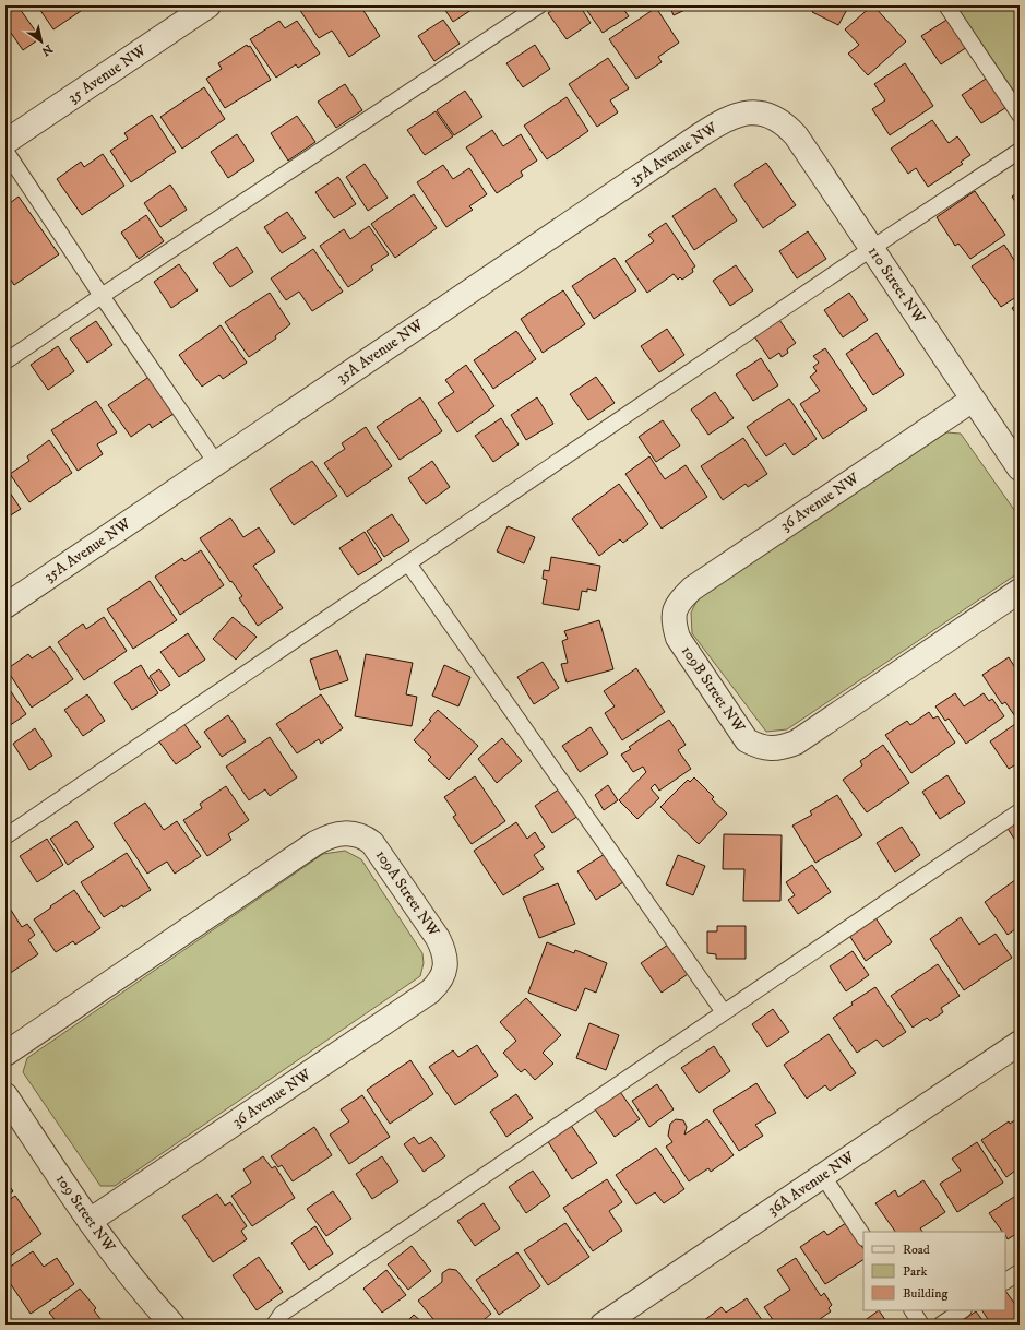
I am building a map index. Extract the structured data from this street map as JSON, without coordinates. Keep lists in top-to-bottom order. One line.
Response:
{"streets":{"street":["35 Avenue NW","35A Avenue NW","110 Street NW","36 Avenue NW","109B Street NW","109A Street NW","36A Avenue NW","109 Street NW"]},"crossings":[["35A Avenue NW","110 Street NW"],["110 Street NW","36 Avenue NW"],["36 Avenue NW","109B Street NW"],["36 Avenue NW","109A Street NW"],["36 Avenue NW","109 Street NW"]],"legend":["Road","Park","Building"],"north":"bottom right"}
